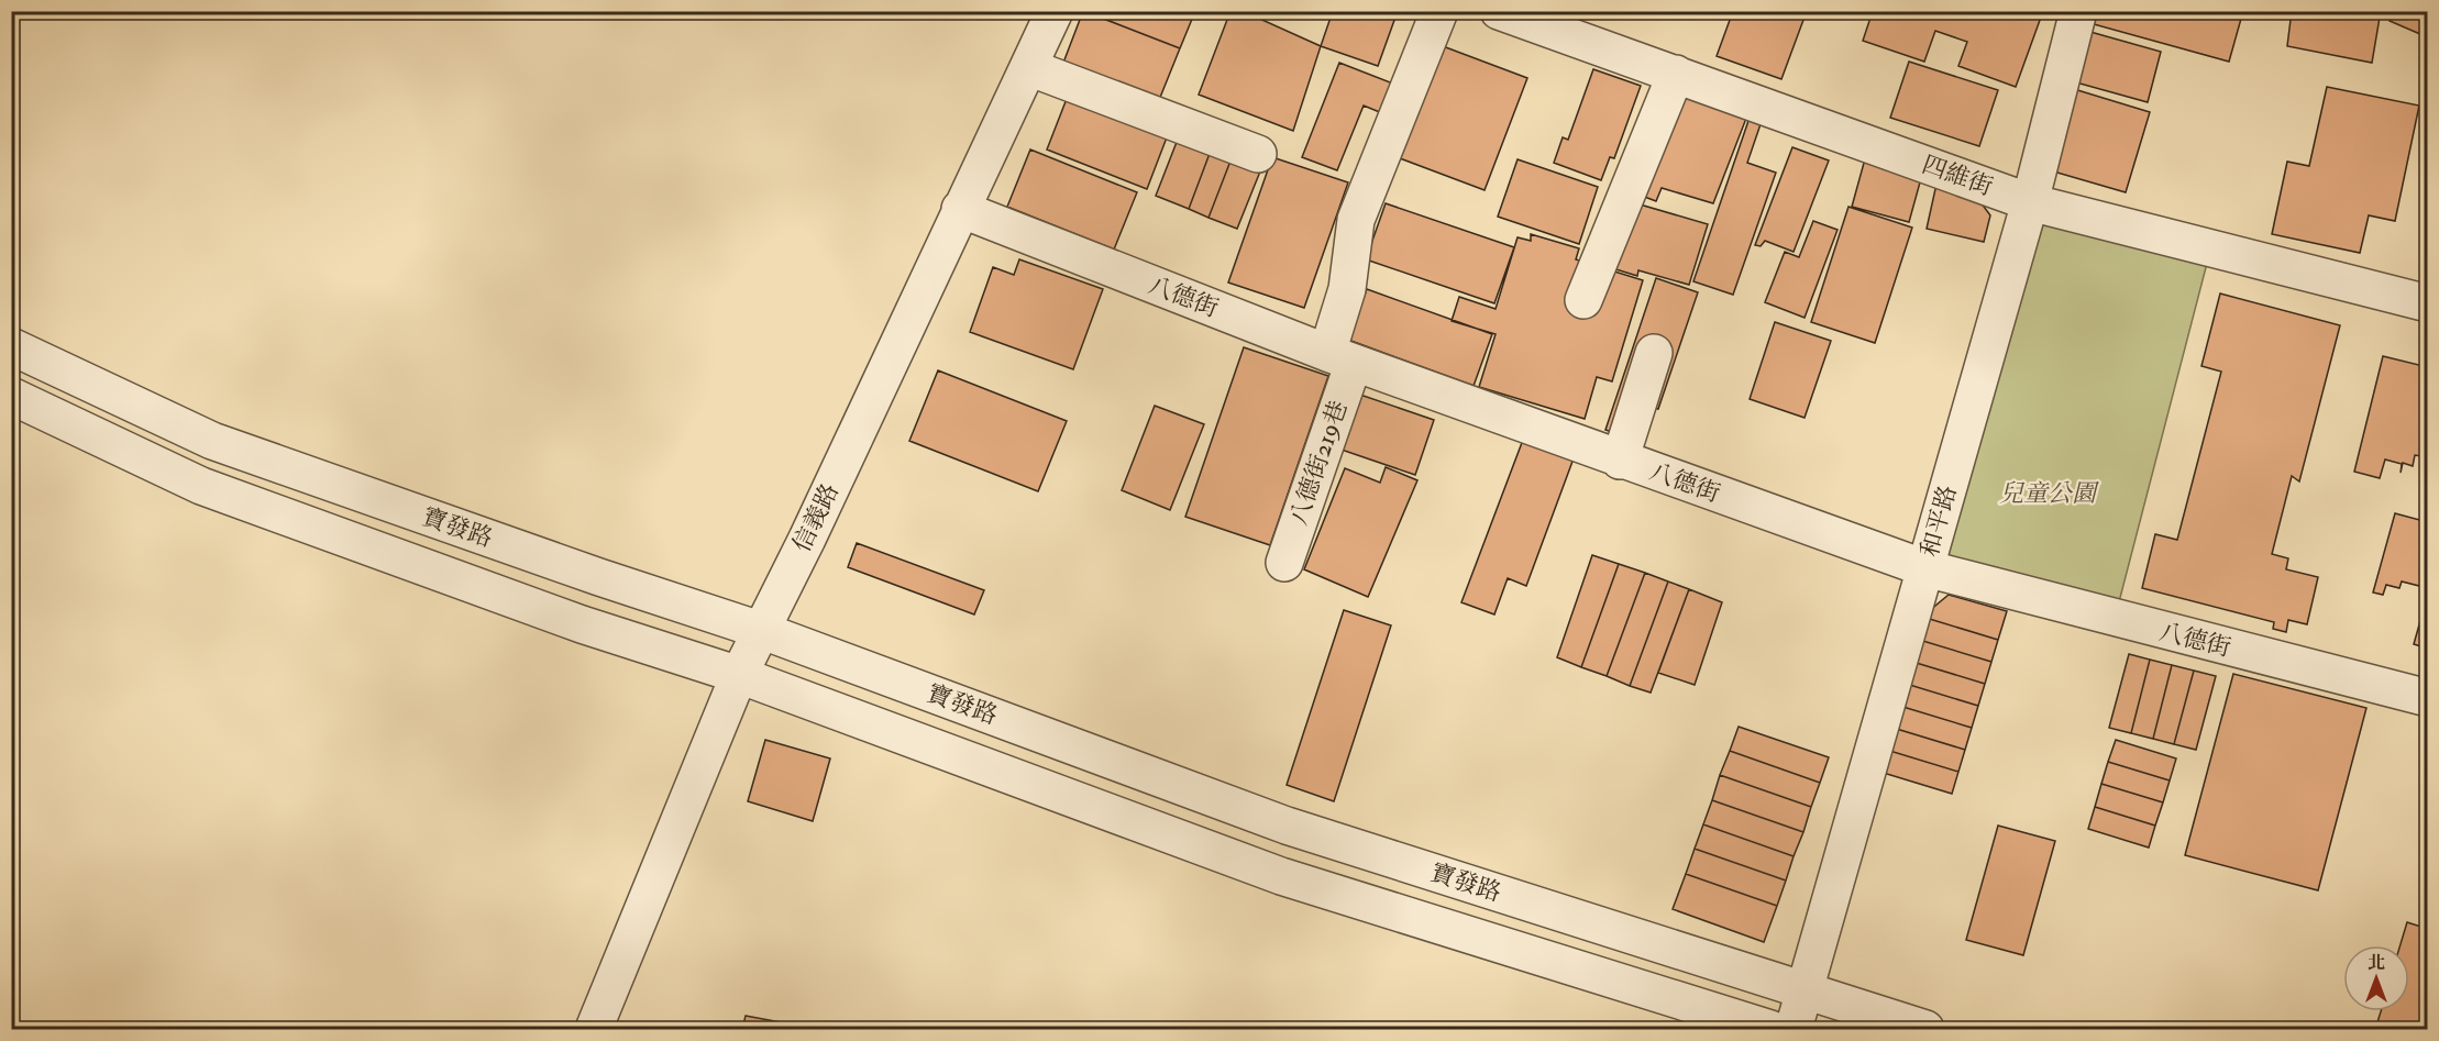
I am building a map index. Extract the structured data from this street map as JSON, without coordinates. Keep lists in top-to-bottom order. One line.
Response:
{"streets":{"street":["四維街","八德街","八德街219巷","信義路","和平路","寶發路"]},"crossings":[["四維街","和平路"],["八德街","八德街219巷"],["八德街","信義路"],["八德街","和平路"],["信義路","寶發路"],["和平路","寶發路"]],"parks":["兒童公園"],"north":"top"}
